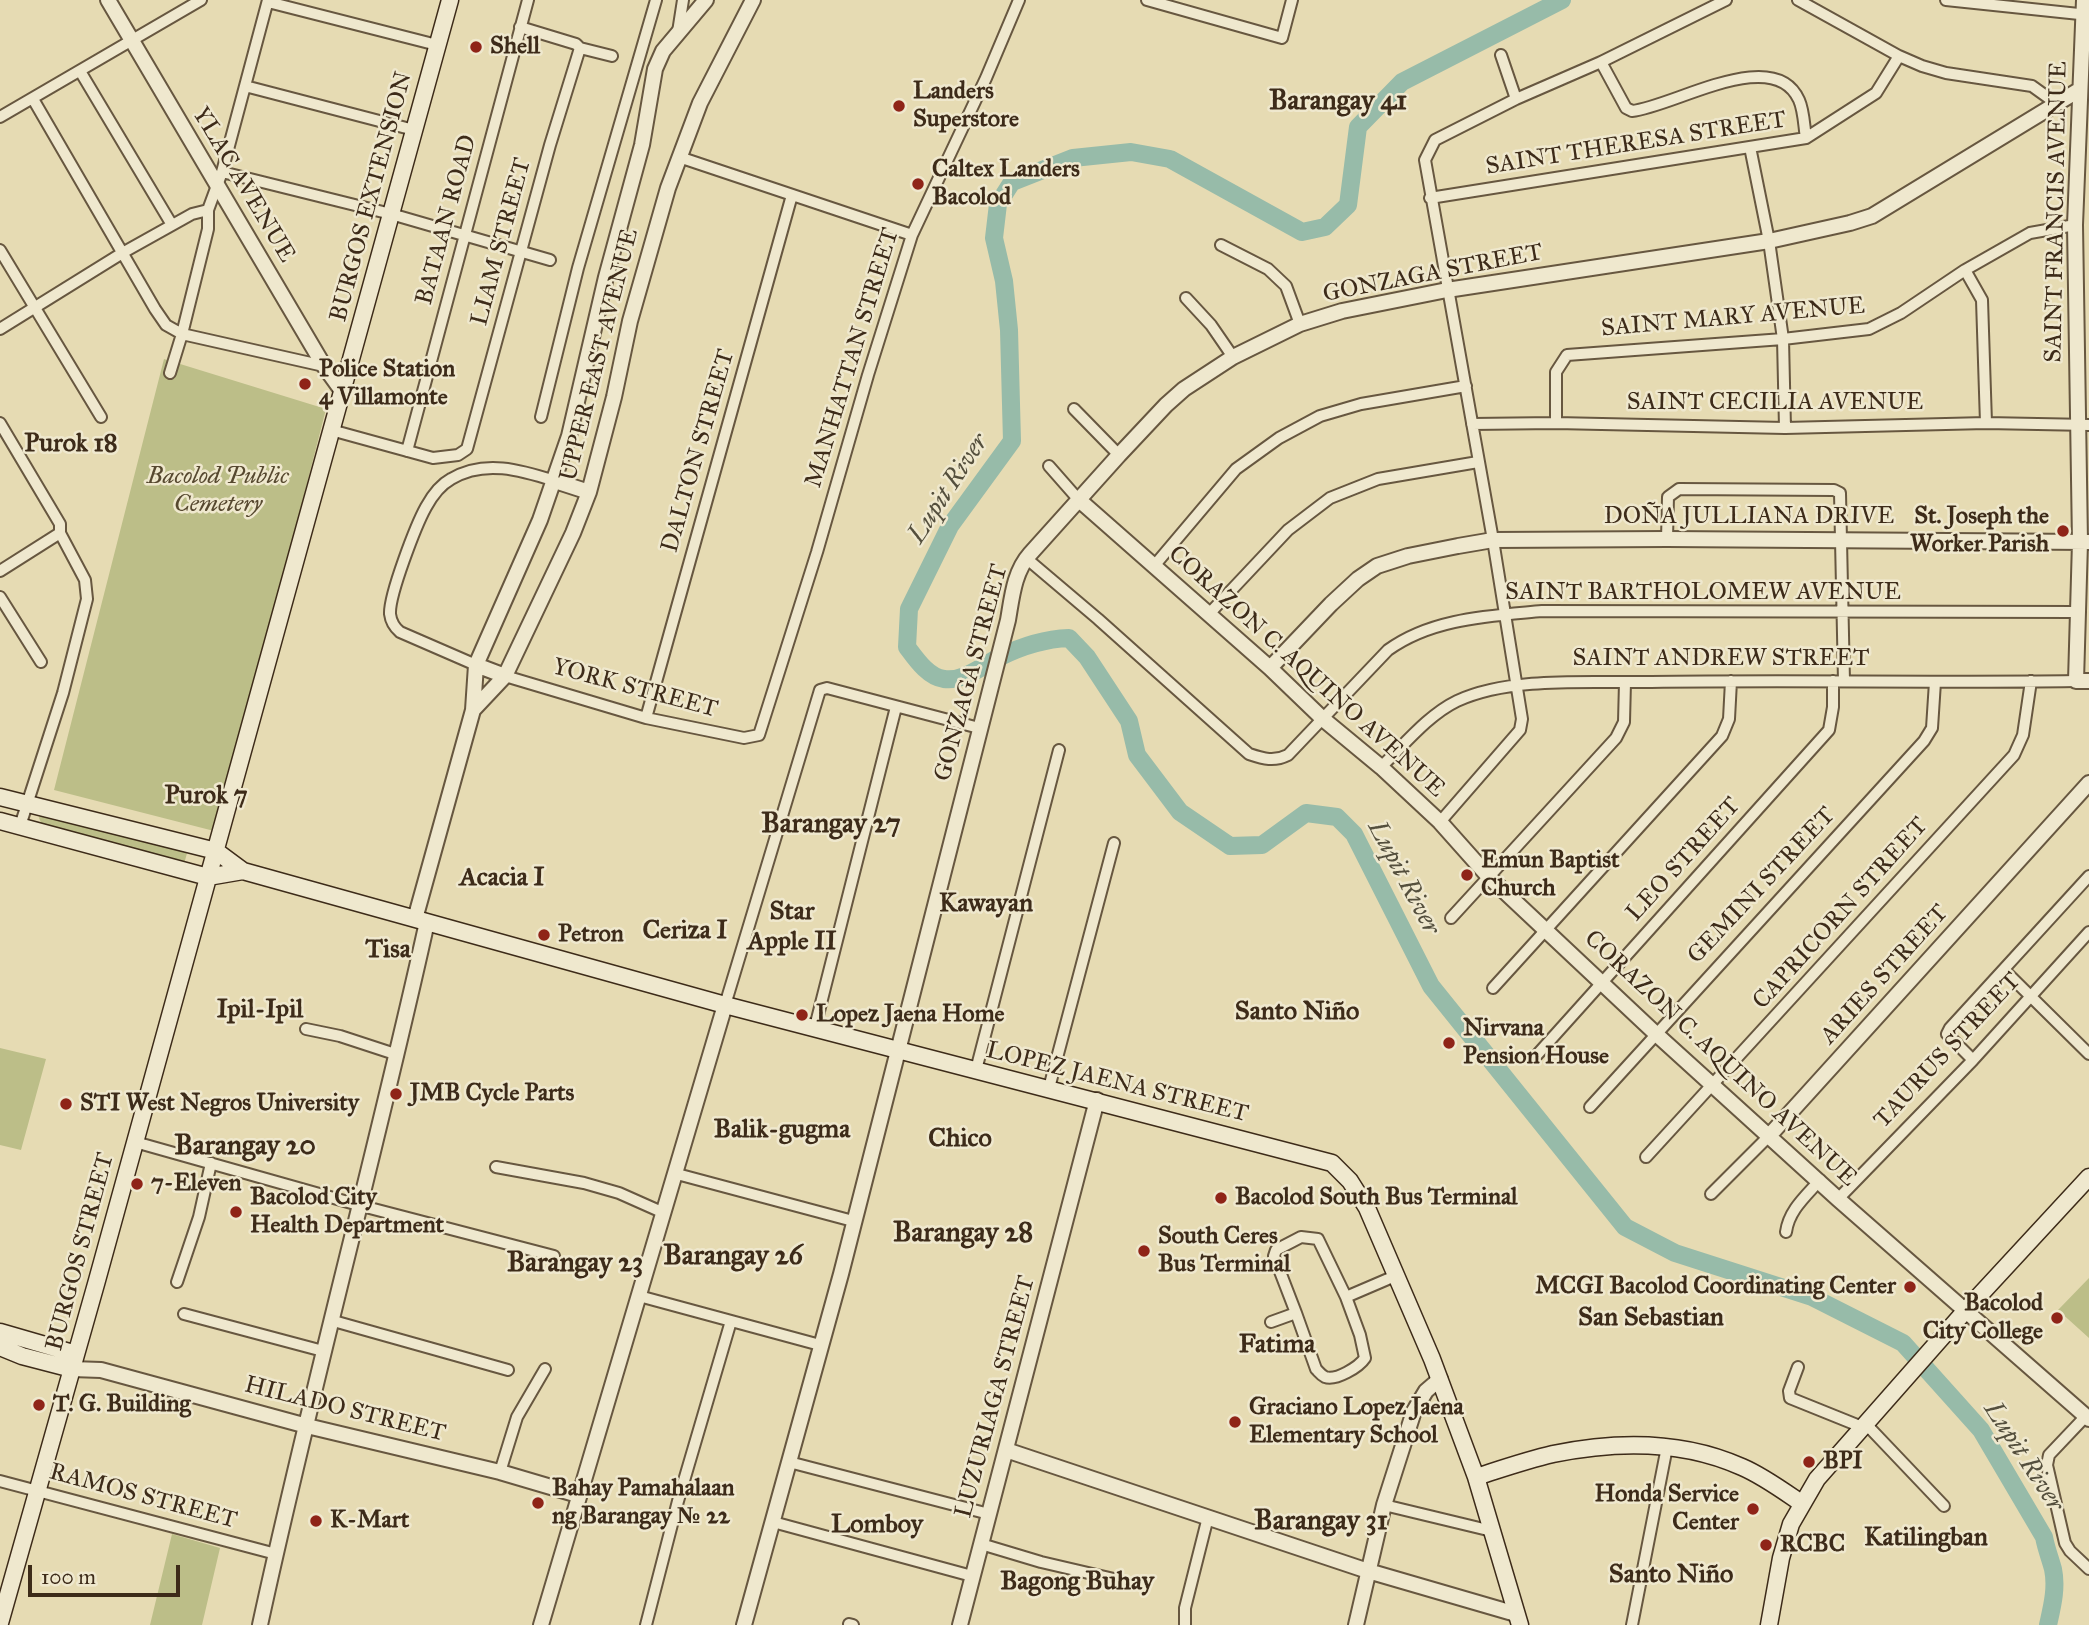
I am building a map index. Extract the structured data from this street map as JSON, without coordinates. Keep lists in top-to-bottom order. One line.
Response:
{"streets":{"main road":["BURGOS EXTENSION","LOPEZ JAENA STREET","BURGOS STREET","HILADO STREET"],"street":["SAINT THERESA STREET","YLAC AVENUE","SAINT FRANCIS AVENUE","BATAAN ROAD","LIAM STREET","GONZAGA STREET","SAINT MARY AVENUE","UPPER EAST AVENUE","MANHATTAN STREET","SAINT CECILIA AVENUE","DALTON STREET","DOÑA JULLIANA DRIVE","SAINT BARTHOLOMEW AVENUE","SAINT ANDREW STREET","CORAZON C. AQUINO AVENUE","YORK STREET","LEO STREET","GEMINI STREET","CAPRICORN STREET","ARIES STREET","TAURUS STREET","LUZURIAGA STREET","RAMOS STREET"]},"crossings":[["YLAC AVENUE","BURGOS EXTENSION"],["BURGOS EXTENSION","LOPEZ JAENA STREET"],["BURGOS EXTENSION","BURGOS STREET"],["SAINT FRANCIS AVENUE","GONZAGA STREET"],["SAINT FRANCIS AVENUE","SAINT MARY AVENUE"],["SAINT FRANCIS AVENUE","SAINT CECILIA AVENUE"],["SAINT FRANCIS AVENUE","DOÑA JULLIANA DRIVE"],["SAINT FRANCIS AVENUE","SAINT BARTHOLOMEW AVENUE"],["SAINT FRANCIS AVENUE","SAINT ANDREW STREET"],["BATAAN ROAD","LIAM STREET"],["GONZAGA STREET","SAINT BARTHOLOMEW AVENUE"],["GONZAGA STREET","CORAZON C. AQUINO AVENUE"],["GONZAGA STREET","LOPEZ JAENA STREET"],["SAINT MARY AVENUE","SAINT CECILIA AVENUE"],["UPPER EAST AVENUE","YORK STREET"],["UPPER EAST AVENUE","LOPEZ JAENA STREET"],["UPPER EAST AVENUE","HILADO STREET"],["UPPER EAST AVENUE","RAMOS STREET"],["MANHATTAN STREET","YORK STREET"],["DALTON STREET","YORK STREET"],["DOÑA JULLIANA DRIVE","CORAZON C. AQUINO AVENUE"],["DOÑA JULLIANA DRIVE","LEO STREET"],["SAINT BARTHOLOMEW AVENUE","CORAZON C. AQUINO AVENUE"],["SAINT BARTHOLOMEW AVENUE","LEO STREET"],["SAINT ANDREW STREET","CORAZON C. AQUINO AVENUE"],["SAINT ANDREW STREET","LEO STREET"],["SAINT ANDREW STREET","GEMINI STREET"],["SAINT ANDREW STREET","CAPRICORN STREET"],["CORAZON C. AQUINO AVENUE","LEO STREET"],["CORAZON C. AQUINO AVENUE","GEMINI STREET"],["CORAZON C. AQUINO AVENUE","CAPRICORN STREET"],["CORAZON C. AQUINO AVENUE","ARIES STREET"],["CORAZON C. AQUINO AVENUE","TAURUS STREET"],["LOPEZ JAENA STREET","BURGOS STREET"],["LOPEZ JAENA STREET","LUZURIAGA STREET"],["BURGOS STREET","HILADO STREET"],["BURGOS STREET","RAMOS STREET"]],"districts":["Barangay 41","Purok 18","Purok 7","Barangay 27","Acacia I","Kawayan","Star Apple II","Ceriza I","Tisa","Ipil-Ipil","Santo Niño","Balik-gugma","Chico","Barangay 20","Barangay 28","Barangay 26","Barangay 23","San Sebastian","Fatima","Barangay 31","Lomboy","Katilingban","Santo Niño","Bagong Buhay"],"water":["Lupit River"],"parks":["Bacolod Public Cemetery"],"places":["Shell","Landers Superstore","Caltex Landers Bacolod","Police Station 4 Villamonte","St. Joseph the Worker Parish","Emun Baptist Church","Petron","Lopez Jaena Home","Nirvana Pension House","JMB Cycle Parts","STI West Negros University","7-Eleven","Bacolod South Bus Terminal","Bacolod City Health Department","South Ceres Bus Terminal","MCGI Bacolod Coordinating Center","Bacolod City College","T. G. Building","Graciano Lopez Jaena Elementary School","BPI","Bahay Pamahalaan ng Barangay № 22","Honda Service Center","K-Mart","RCBC"],"scale_bar":"100 m"}
